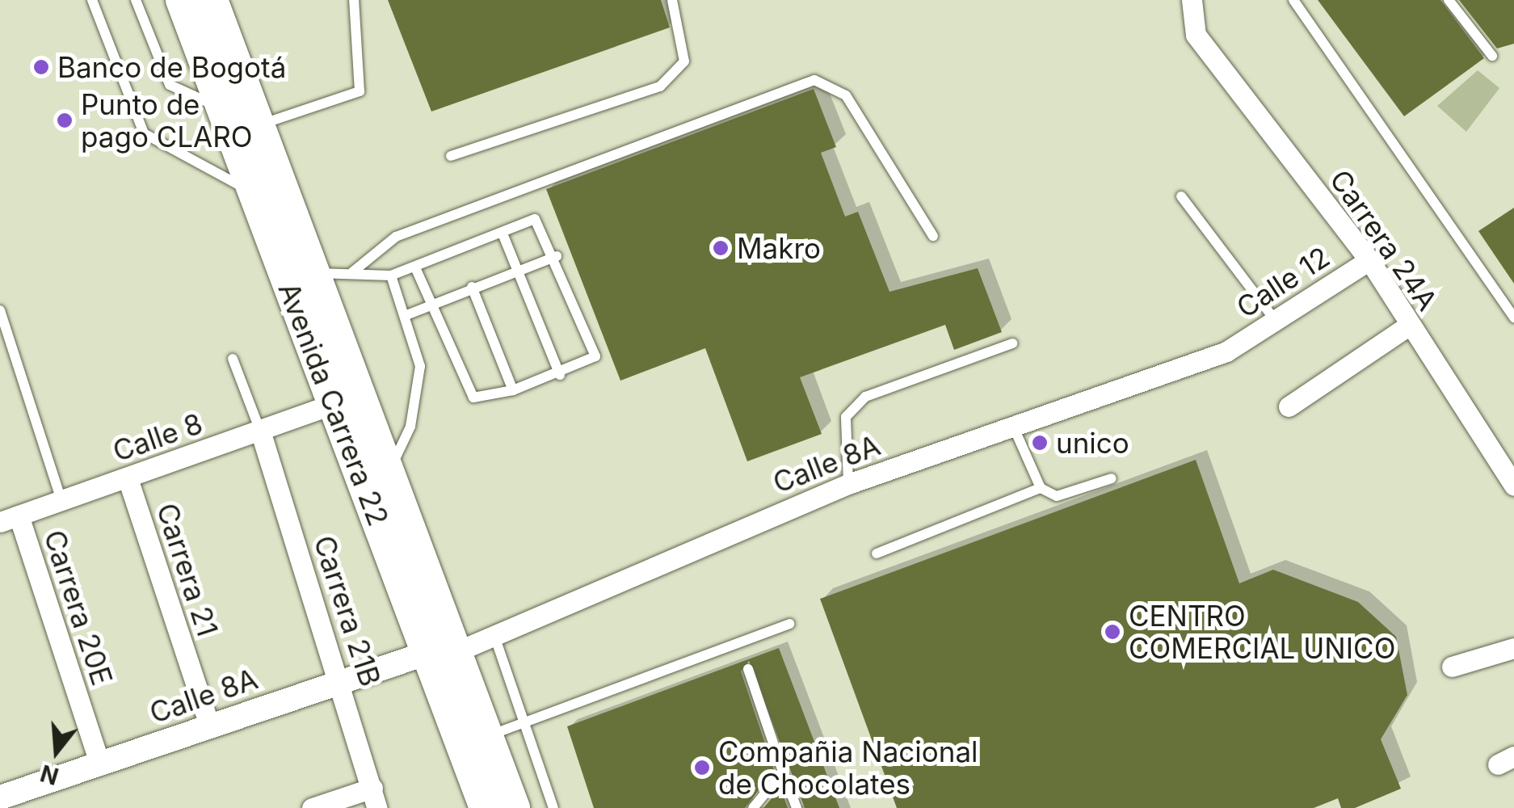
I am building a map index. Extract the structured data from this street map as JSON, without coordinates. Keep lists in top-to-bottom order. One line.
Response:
{"streets":{"main road":["Avenida Carrera 22"],"street":["Carrera 24A","Calle 12","Calle 8","Calle 8A","Carrera 21","Carrera 20E","Carrera 21B"]},"crossings":[["Carrera 24A","Calle 12"],["Calle 12","Calle 8A"],["Avenida Carrera 22","Calle 8"],["Avenida Carrera 22","Calle 8A"],["Calle 8","Carrera 21"],["Calle 8","Carrera 20E"],["Calle 8","Carrera 21B"],["Calle 8A","Carrera 21"],["Calle 8A","Carrera 20E"],["Calle 8A","Carrera 21B"]],"places":["Banco de Bogotá","Punto de pago CLARO","Makro","unico","CENTRO COMERCIAL UNICO","Compañia Nacional de Chocolates"],"north":"bottom"}
